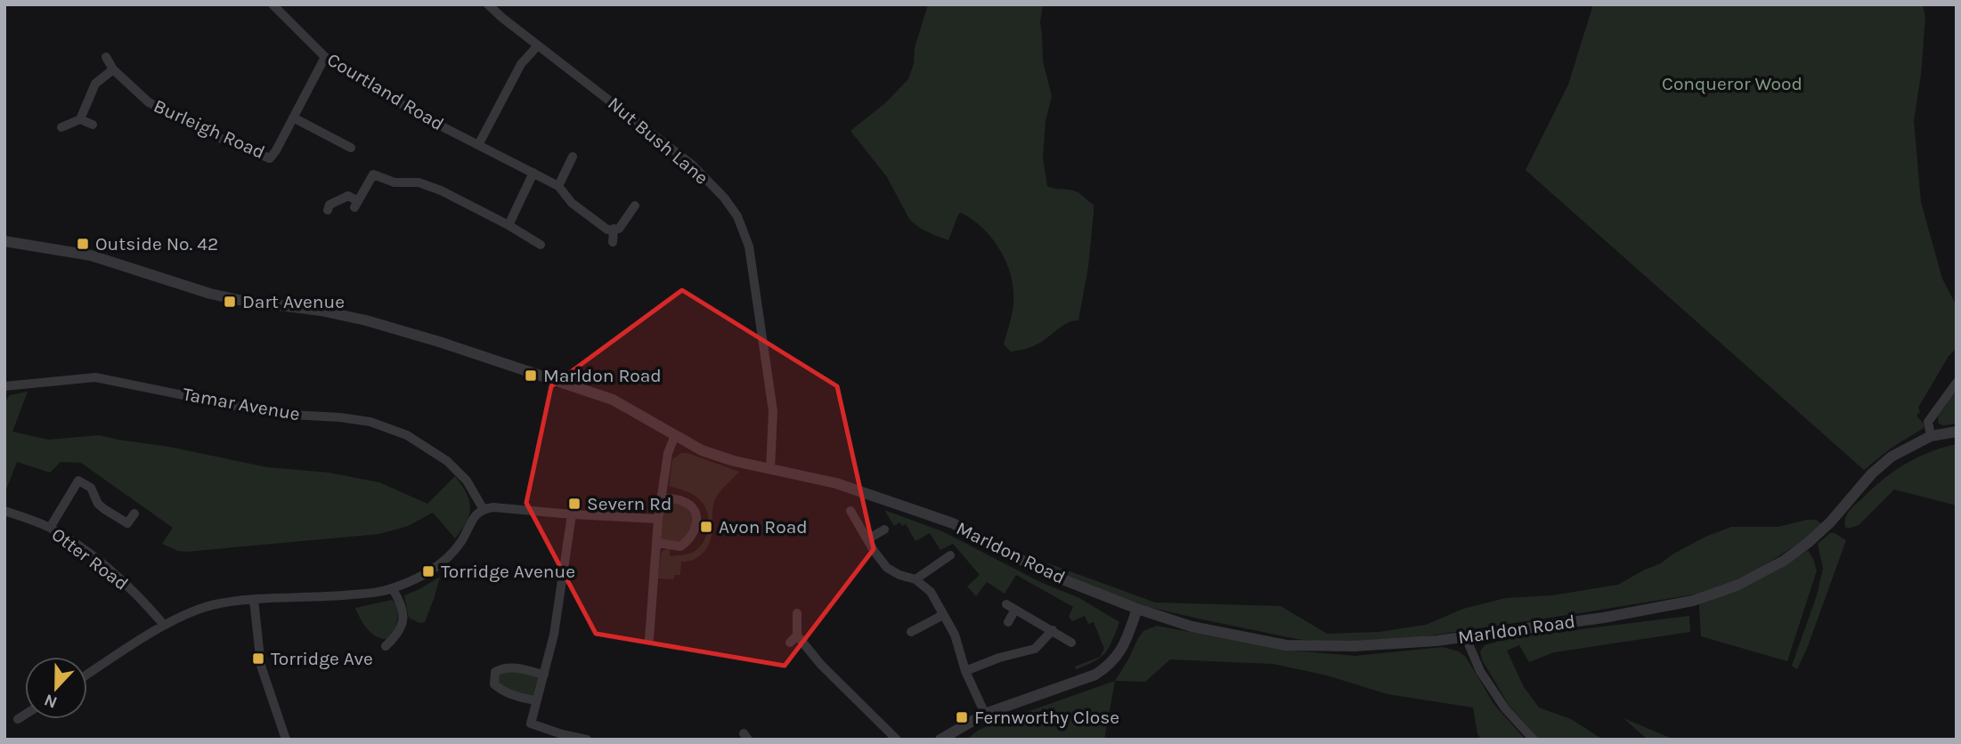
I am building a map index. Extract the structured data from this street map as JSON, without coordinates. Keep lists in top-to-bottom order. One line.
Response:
{"streets":{"street":["Courtland Road","Burleigh Road","Nut Bush Lane","Tamar Avenue","Marldon Road","Otter Road"]},"crossings":[["Courtland Road","Burleigh Road"],["Nut Bush Lane","Marldon Road"]],"parks":["Conqueror Wood"],"places":{"transit":["Outside No. 42","Dart Avenue","Marldon Road","Severn Rd","Avon Road","Torridge Avenue","Torridge Ave","Fernworthy Close"]},"north":"bottom"}
